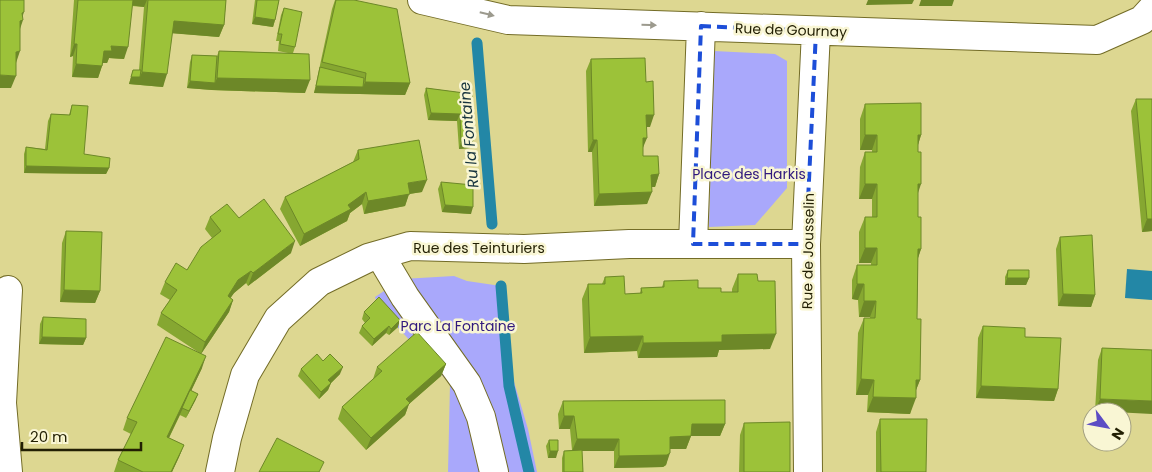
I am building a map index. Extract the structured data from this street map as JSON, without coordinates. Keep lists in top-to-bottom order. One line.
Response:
{"streets":{"street":["Rue de Gournay","Rue des Teinturiers","Rue de Jousselin"]},"crossings":[["Rue de Gournay","Rue de Jousselin"],["Rue des Teinturiers","Rue de Jousselin"]],"one_way":["Rue de Gournay"],"water":["Ru la Fontaine"],"parks":["Place des Harkis","Parc La Fontaine"],"scale_bar":"20 m","north":"bottom right"}
